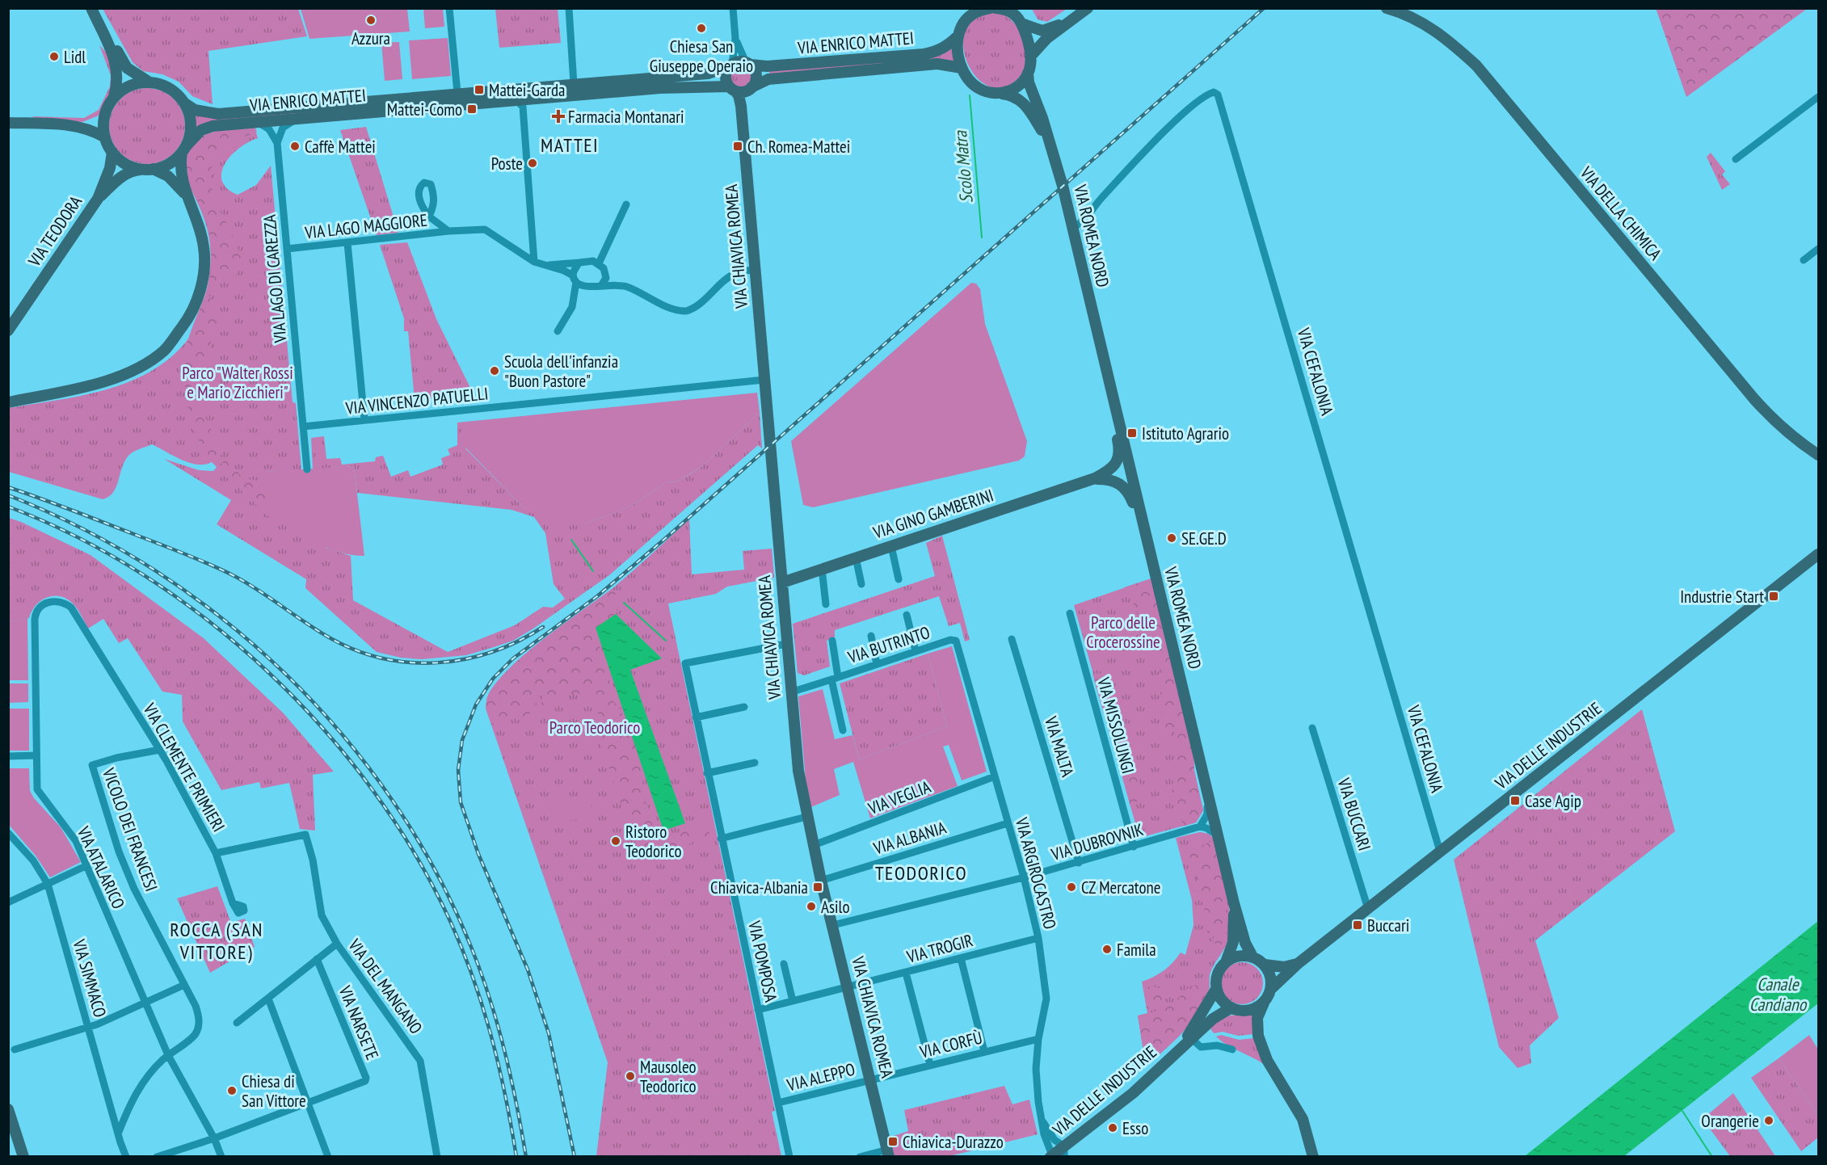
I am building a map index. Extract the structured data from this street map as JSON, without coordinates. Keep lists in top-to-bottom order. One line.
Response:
{"streets":{"street":["VIA ENRICO MATTEI","VIA DELLA CHIMICA","VIA LAGO MAGGIORE","VIA TEODORA","VIA ROMEA NORD","VIA CHIAVICA ROMEA","VIA LAGO DI CAREZZA","VIA CEFALONIA","VIA VINCENZO PATUELLI","VIA GINO GAMBERINI","VIA BUTRINTO","VIA MISSOLUNGI","VIA DELLE INDUSTRIE","VIA MALTA","VIA CLEMENTE PRIMIERI","VIA VEGLIA","VIA BUCCARI","VICOLO DEI FRANCESI","VIA ALBANIA","VIA DUBROVNIK","VIA ATALARICO","VIA ARGIROCASTRO","VIA TROGIR","VIA POMPOSA","VIA SIMMACO","VIA DEL MANGANO","VIA NARSETE","VIA CORFÙ","VIA ALEPPO"]},"crossings":[["VIA ENRICO MATTEI","VIA TEODORA"],["VIA ENRICO MATTEI","VIA ROMEA NORD"],["VIA ENRICO MATTEI","VIA CHIAVICA ROMEA"],["VIA LAGO MAGGIORE","VIA LAGO DI CAREZZA"],["VIA ROMEA NORD","VIA CEFALONIA"],["VIA ROMEA NORD","VIA GINO GAMBERINI"],["VIA ROMEA NORD","VIA DELLE INDUSTRIE"],["VIA CHIAVICA ROMEA","VIA VINCENZO PATUELLI"],["VIA CHIAVICA ROMEA","VIA GINO GAMBERINI"],["VIA CHIAVICA ROMEA","VIA BUTRINTO"],["VIA CHIAVICA ROMEA","VIA VEGLIA"],["VIA CHIAVICA ROMEA","VIA ALBANIA"],["VIA CHIAVICA ROMEA","VIA DUBROVNIK"],["VIA CHIAVICA ROMEA","VIA TROGIR"],["VIA CHIAVICA ROMEA","VIA POMPOSA"],["VIA CHIAVICA ROMEA","VIA CORFÙ"],["VIA CHIAVICA ROMEA","VIA ALEPPO"],["VIA LAGO DI CAREZZA","VIA VINCENZO PATUELLI"],["VIA CEFALONIA","VIA DELLE INDUSTRIE"],["VIA BUTRINTO","VIA ARGIROCASTRO"],["VIA MISSOLUNGI","VIA DUBROVNIK"],["VIA DELLE INDUSTRIE","VIA BUCCARI"],["VIA DELLE INDUSTRIE","VIA ARGIROCASTRO"],["VIA MALTA","VIA DUBROVNIK"],["VIA CLEMENTE PRIMIERI","VICOLO DEI FRANCESI"],["VIA CLEMENTE PRIMIERI","VIA ATALARICO"],["VIA CLEMENTE PRIMIERI","VIA DEL MANGANO"],["VIA VEGLIA","VIA ARGIROCASTRO"],["VICOLO DEI FRANCESI","VIA ATALARICO"],["VICOLO DEI FRANCESI","VIA SIMMACO"],["VIA ALBANIA","VIA ARGIROCASTRO"],["VIA DUBROVNIK","VIA ARGIROCASTRO"],["VIA ATALARICO","VIA NARSETE"],["VIA ARGIROCASTRO","VIA TROGIR"],["VIA ARGIROCASTRO","VIA CORFÙ"],["VIA TROGIR","VIA POMPOSA"],["VIA POMPOSA","VIA ALEPPO"],["VIA CORFÙ","VIA ALEPPO"]],"districts":["MATTEI","TEODORICO","ROCCA (SAN VITTORE)"],"water":["Scolo Matra","Canale Candiano"],"parks":["Parco \"Walter Rossi e Mario Zicchieri\"","Parco delle Crocerossine","Parco Teodorico"],"places":{"other":["Azzura","Chiesa San Giuseppe Operaio","Lidl","Caffè Mattei","Poste","Scuola dell'infanzia \"Buon Pastore\"","SE.GE.D","Ristoro Teodorico","CZ Mercatone","Asilo","Famila","Mausoleo Teodorico","Chiesa di San Vittore","Orangerie","Esso"],"transit":["Mattei-Garda","Mattei-Como","Ch. Romea-Mattei","Istituto Agrario","Industrie Start","Case Agip","Chiavica-Albania","Buccari","Chiavica-Durazzo"],"health":["Farmacia Montanari"]}}
